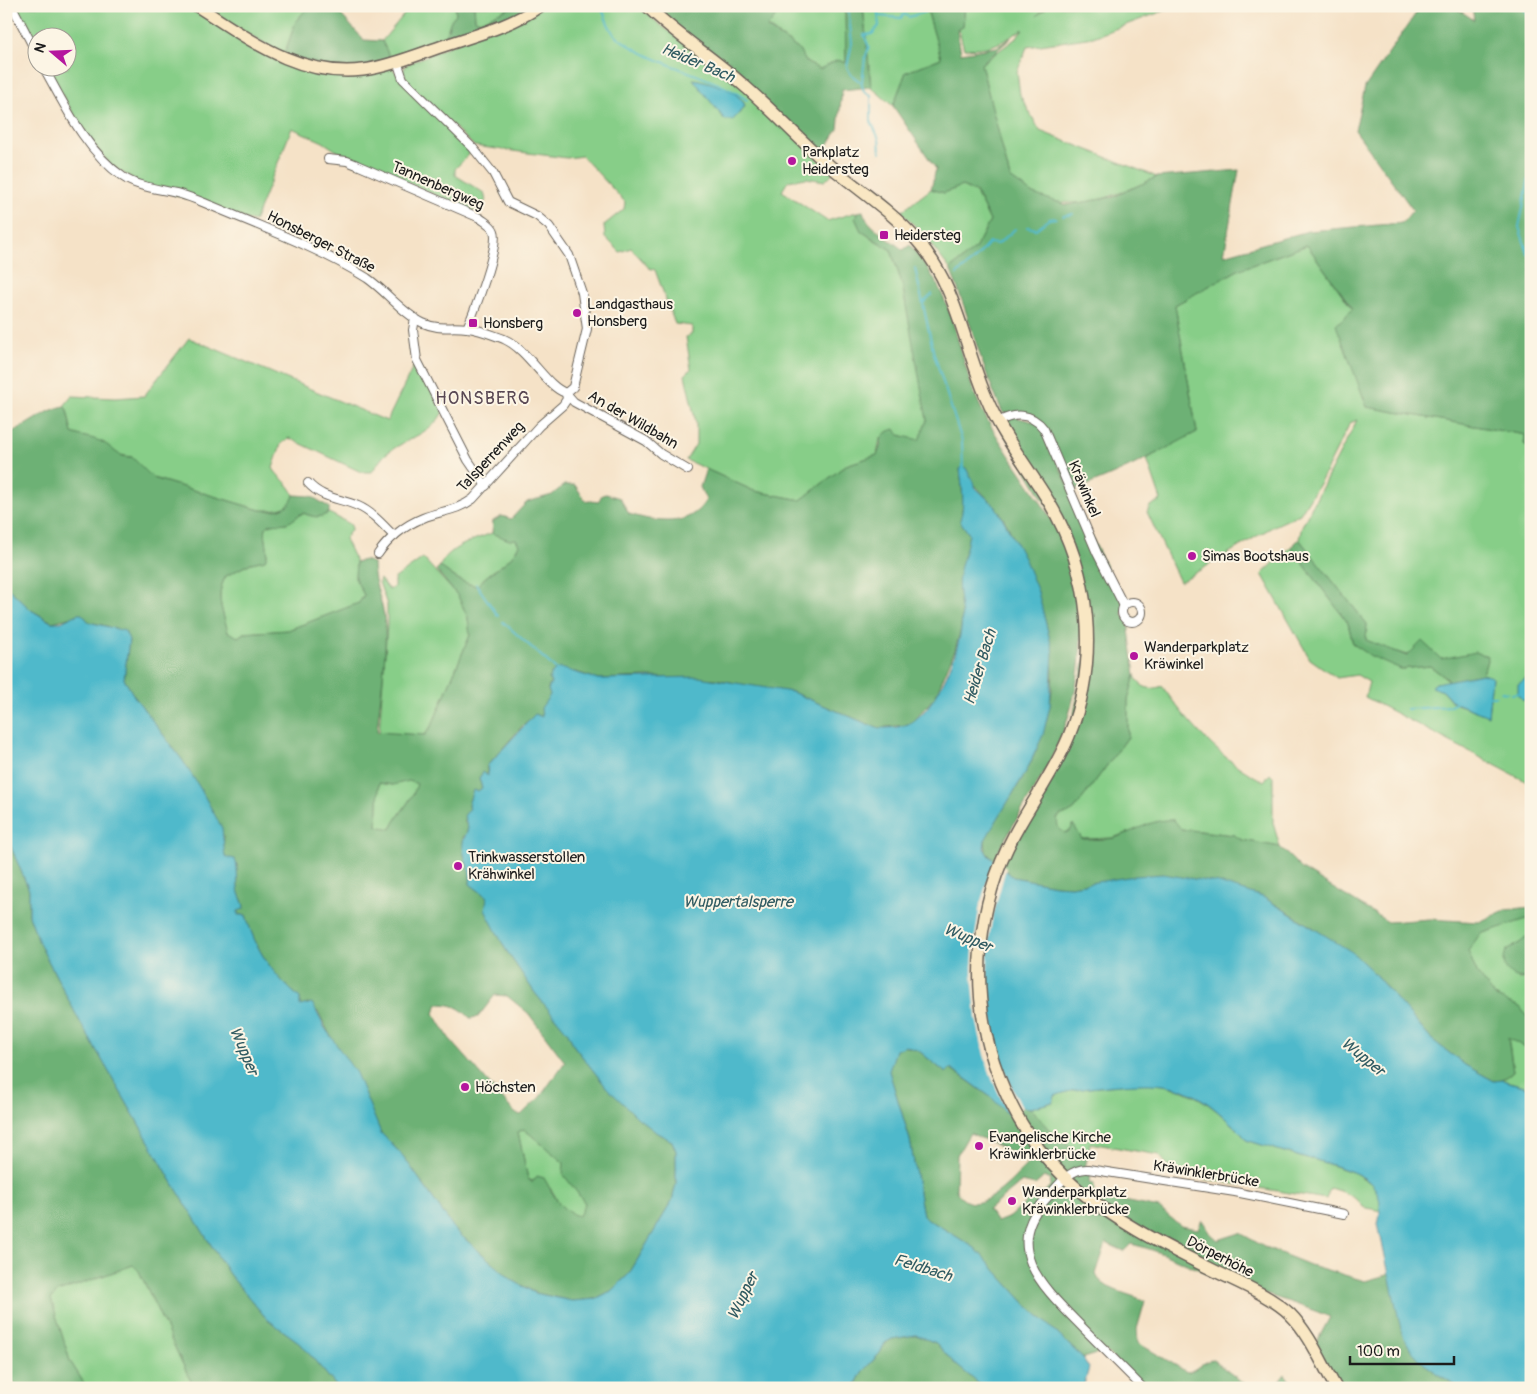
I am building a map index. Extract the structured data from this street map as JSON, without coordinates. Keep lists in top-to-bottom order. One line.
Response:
{"streets":{"main road":["Dörperhöhe"],"street":["Tannenbergweg","Honsberger Straße","An der Wildbahn","Talsperrenweg","Kräwinkel","Kräwinklerbrücke"]},"crossings":[["Tannenbergweg","Honsberger Straße"],["Honsberger Straße","An der Wildbahn"],["Honsberger Straße","Talsperrenweg"],["An der Wildbahn","Talsperrenweg"],["Kräwinkel","Dörperhöhe"],["Kräwinklerbrücke","Dörperhöhe"]],"districts":["HONSBERG"],"water":["Heider Bach","Wuppertalsperre","Wupper","Feldbach"],"places":{"other":["Parkplatz Heidersteg","Landgasthaus Honsberg","Simas Bootshaus","Wanderparkplatz Kräwinkel","Trinkwasserstollen Krähwinkel","Höchsten","Evangelische Kirche Kräwinklerbrücke","Wanderparkplatz Kräwinklerbrücke"],"transit":["Heidersteg","Honsberg"]},"scale_bar":"100 m","north":"left"}
